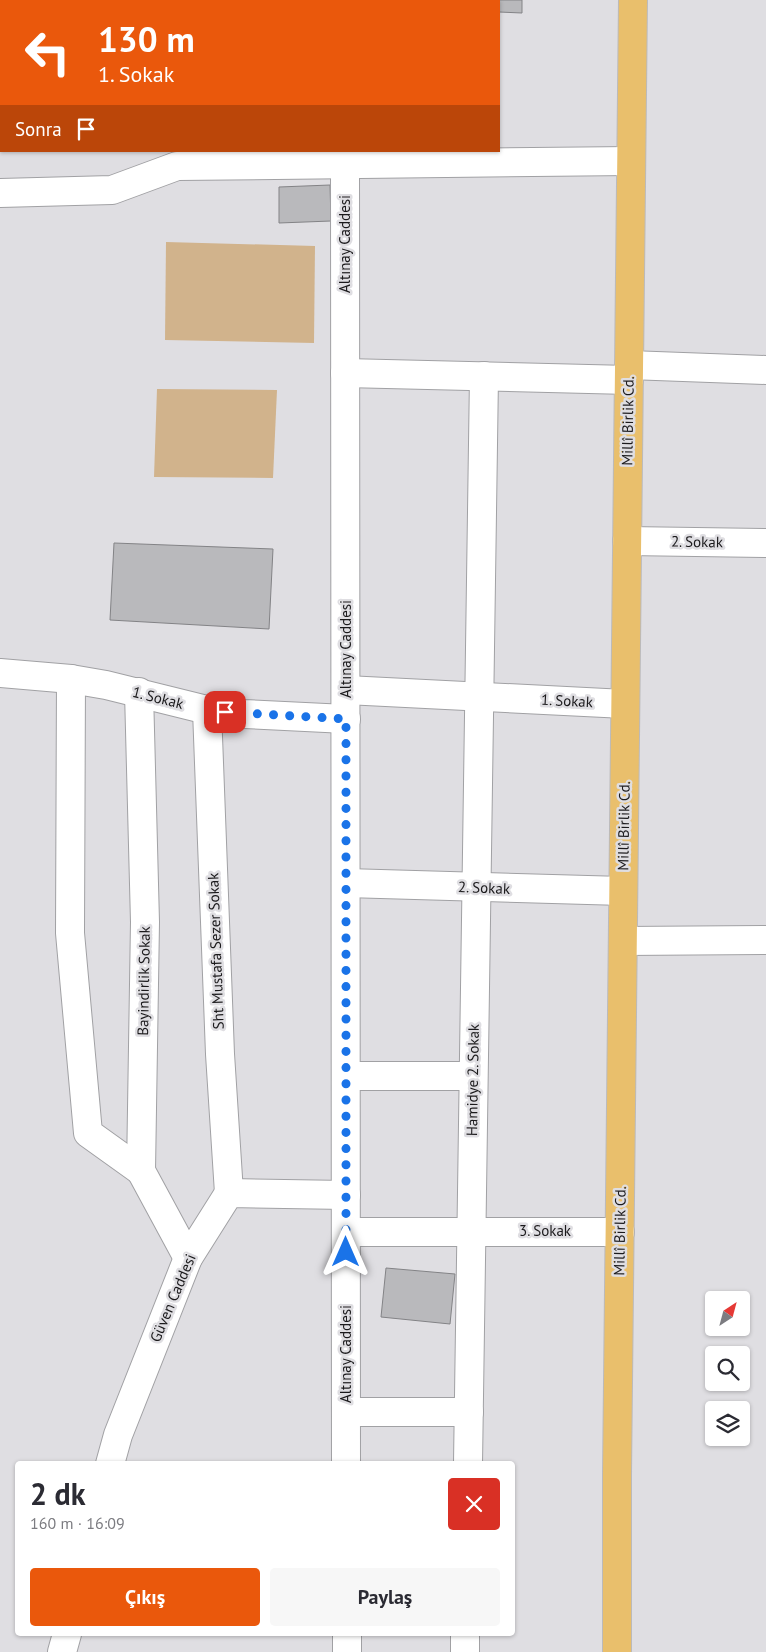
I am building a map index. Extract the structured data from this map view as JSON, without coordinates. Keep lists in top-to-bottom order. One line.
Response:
{"streets":{"main road":["Millî Birlik Cd."],"street":["Altınay Caddesi","2. Sokak","1. Sokak","Sht Mustafa Sezer Sokak","Bayindirlik Sokak","Hamidye 2. Sokak","3. Sokak","Güven Caddesi"]},"crossings":[["Altınay Caddesi","2. Sokak"],["Altınay Caddesi","1. Sokak"],["Altınay Caddesi","3. Sokak"],["Millî Birlik Cd.","2. Sokak"],["Millî Birlik Cd.","1. Sokak"],["Millî Birlik Cd.","3. Sokak"],["2. Sokak","Hamidye 2. Sokak"],["1. Sokak","Sht Mustafa Sezer Sokak"],["1. Sokak","Bayindirlik Sokak"],["1. Sokak","Hamidye 2. Sokak"],["Sht Mustafa Sezer Sokak","Güven Caddesi"],["Bayindirlik Sokak","Güven Caddesi"],["Hamidye 2. Sokak","3. Sokak"]],"north":"top right","page":{"turn":["130 m","1. Sokak"],"then":"Sonra","heading":["2 dk","160 m · 16:09"],"buttons":["Çıkış","Paylaş"]}}
